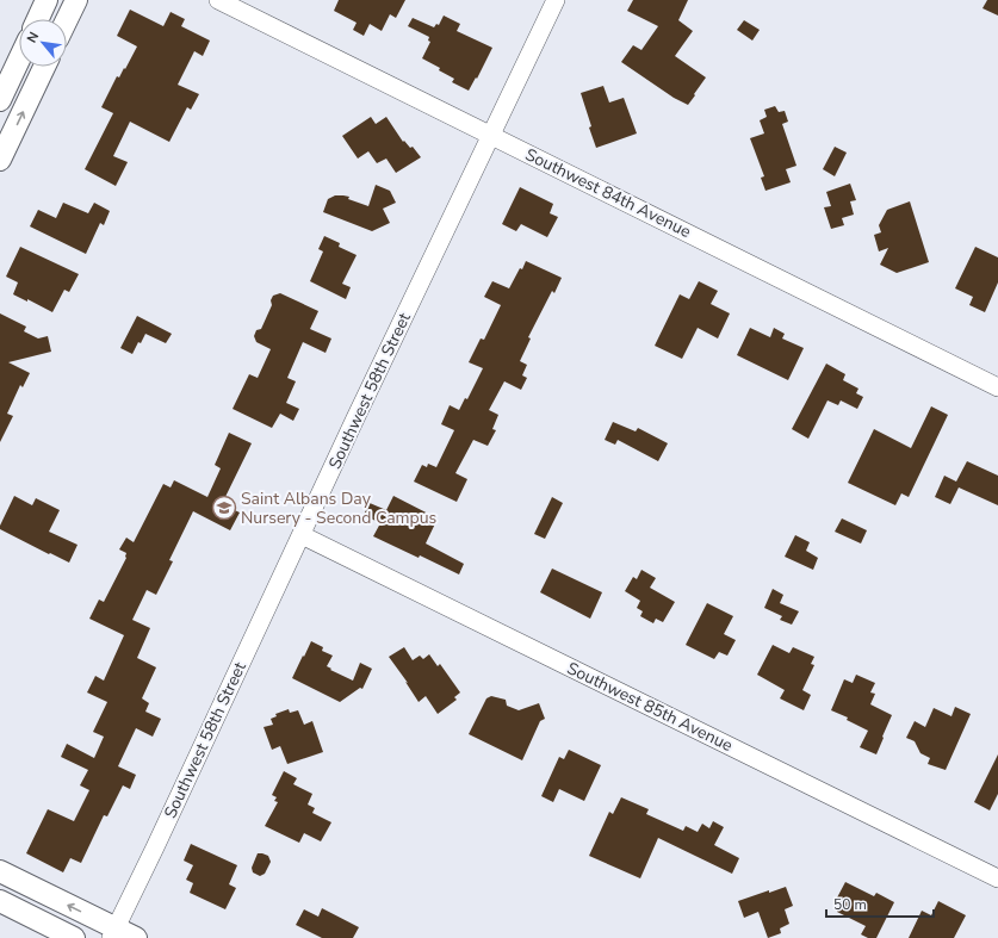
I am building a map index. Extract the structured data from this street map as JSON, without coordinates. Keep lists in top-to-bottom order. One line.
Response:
{"streets":{"street":["Southwest 84th Avenue","Southwest 58th Street","Southwest 85th Avenue"]},"crossings":[["Southwest 84th Avenue","Southwest 58th Street"],["Southwest 58th Street","Southwest 85th Avenue"]],"places":{"school or university":["Saint Albans Day Nursery - Second Campus"]},"scale_bar":"50 m","north":"top left"}
